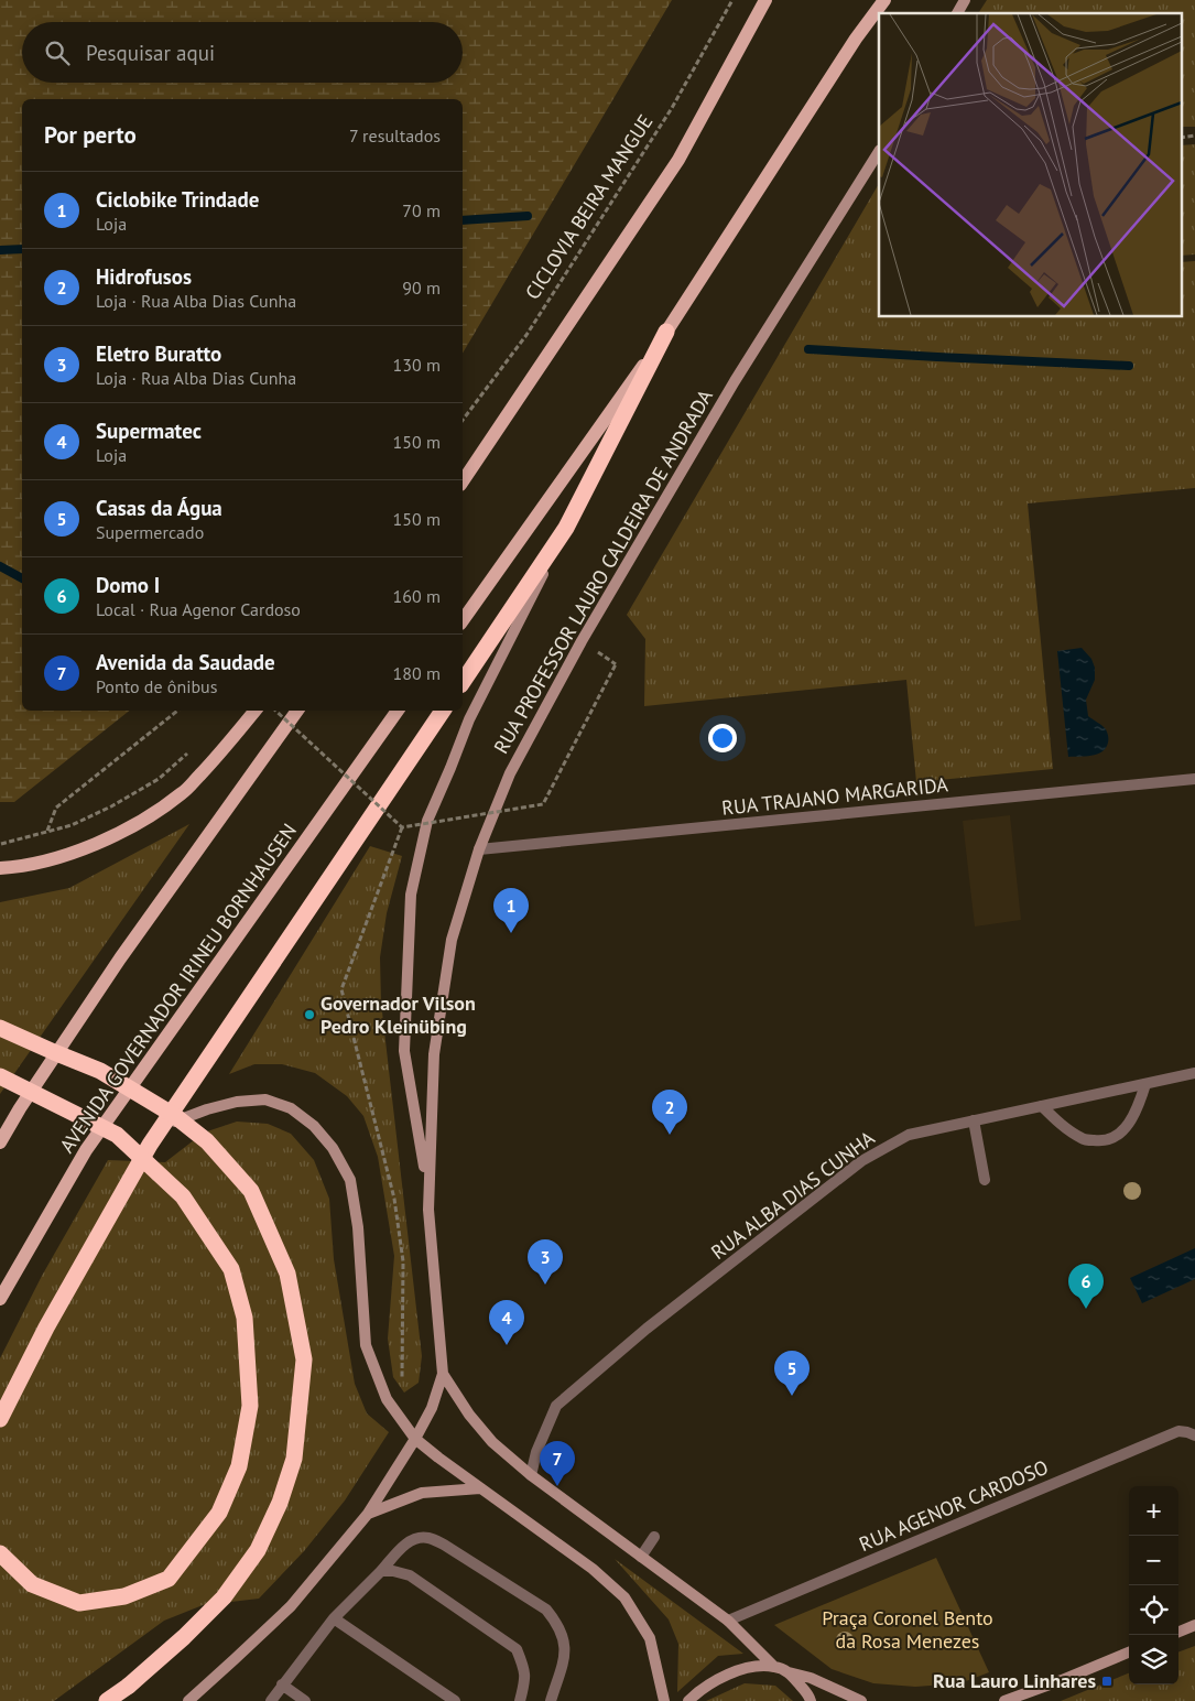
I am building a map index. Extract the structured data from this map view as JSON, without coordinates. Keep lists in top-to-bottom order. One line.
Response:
{"streets":{"main road":["RUA PROFESSOR LAURO CALDEIRA DE ANDRADA","AVENIDA GOVERNADOR IRINEU BORNHAUSEN"],"street":["RUA TRAJANO MARGARIDA","RUA ALBA DIAS CUNHA","RUA AGENOR CARDOSO"],"path":["CICLOVIA BEIRA MANGUE"]},"crossings":[["RUA PROFESSOR LAURO CALDEIRA DE ANDRADA","RUA TRAJANO MARGARIDA"]],"parks":["Praça Coronel Bento da Rosa Menezes"],"places":{"other":["Governador Vilson Pedro Kleinübing"],"transit":["Rua Lauro Linhares"]},"page":{"search":"Pesquisar aqui","heading":["Por perto","7 resultados"],"list":[{"mark":"1","name":"Ciclobike Trindade","note":"Loja","value":"70 m"},{"mark":"2","name":"Hidrofusos","note":"Loja · Rua Alba Dias Cunha","value":"90 m"},{"mark":"3","name":"Eletro Buratto","note":"Loja · Rua Alba Dias Cunha","value":"130 m"},{"mark":"4","name":"Supermatec","note":"Loja","value":"150 m"},{"mark":"5","name":"Casas da Água","note":"Supermercado","value":"150 m"},{"mark":"6","name":"Domo I","note":"Local · Rua Agenor Cardoso","value":"160 m"},{"mark":"7","name":"Avenida da Saudade","note":"Ponto de ônibus","value":"180 m"}],"pins":["1","2","3","6","4","5","7"],"map_buttons":["+","−"]}}
